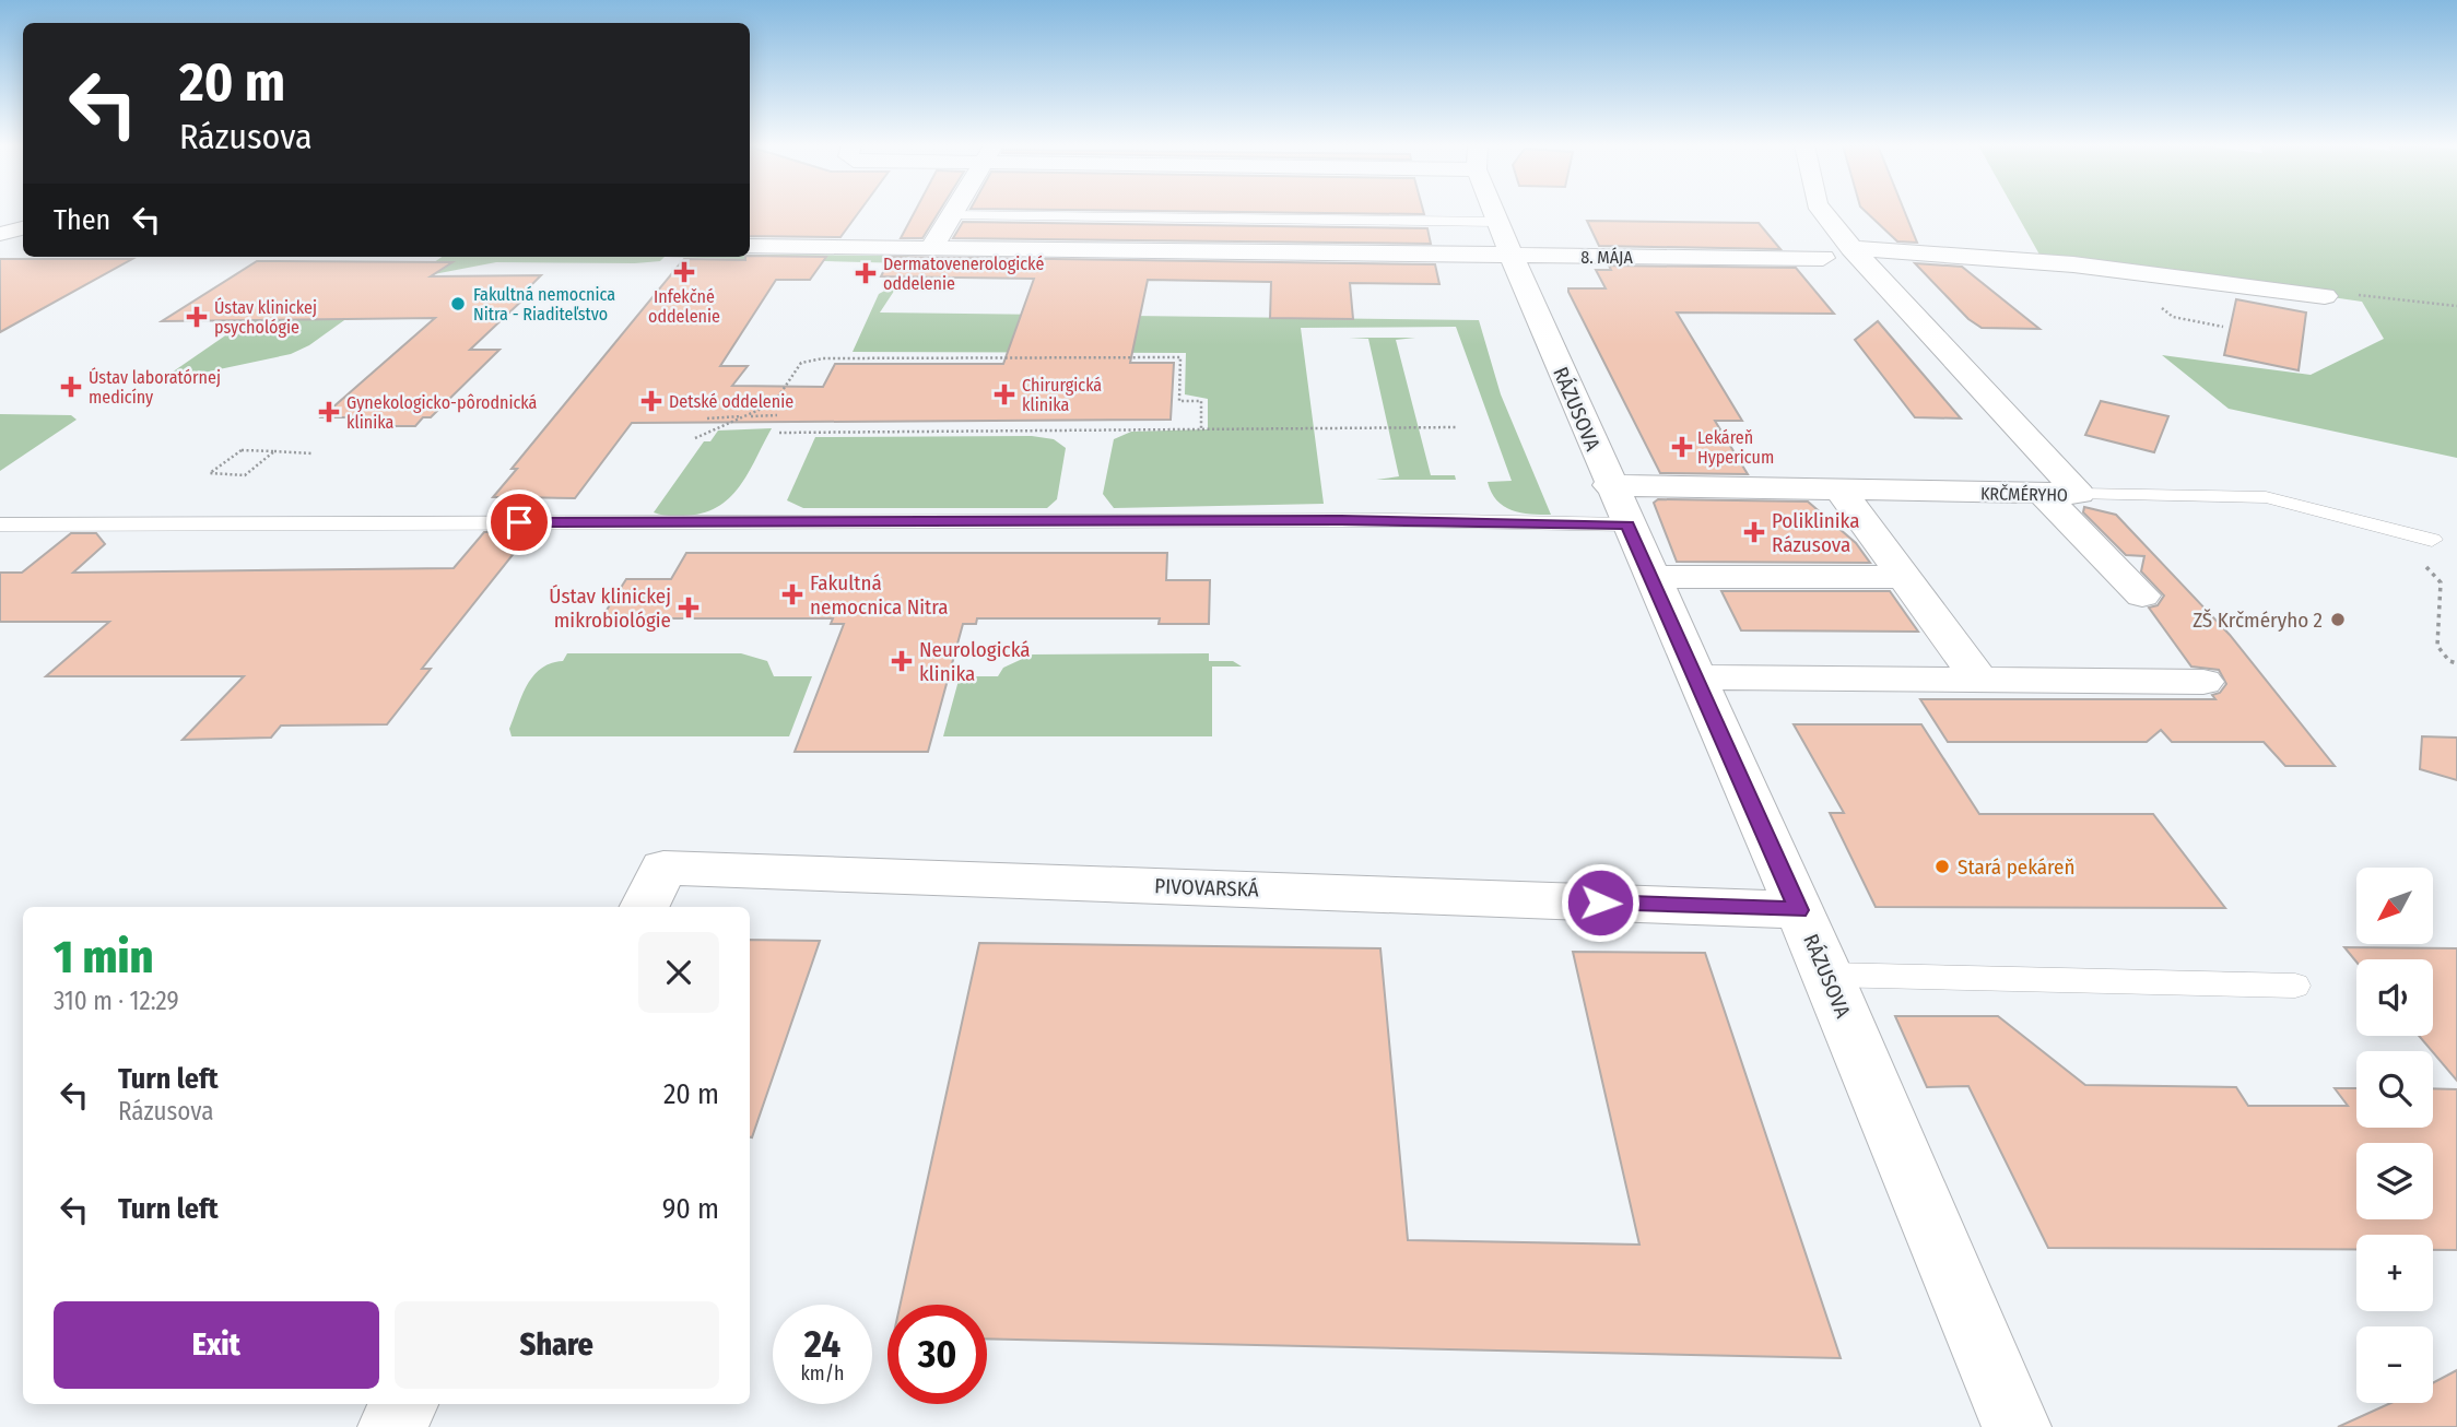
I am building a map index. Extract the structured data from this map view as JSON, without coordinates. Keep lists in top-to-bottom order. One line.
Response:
{"streets":{"street":["8. MÁJA","RÁZUSOVA","KRČMÉRYHO","PIVOVARSKÁ"]},"crossings":[["8. MÁJA","RÁZUSOVA"],["RÁZUSOVA","KRČMÉRYHO"],["RÁZUSOVA","PIVOVARSKÁ"]],"places":{"health":["Infekčné oddelenie","Dermatovenerologické oddelenie","Ústav klinickej psychológie","Ústav laboratórnej medicíny","Chirurgická klinika","Detské oddelenie","Gynekologicko-pôrodnická klinika","Lekáreň Hypericum","Poliklinika Rázusova","Fakultná nemocnica Nitra","Ústav klinickej mikrobiológie","Neurologická klinika"],"other":["Fakultná nemocnica Nitra - Riaditeľstvo","ZŠ Krčméryho 2","Stará pekáreň"]},"north":"bottom left","page":{"turn":["20 m","Rázusova"],"then":"Then","map_buttons":["+","−"],"heading":["1 min","310 m · 12:29"],"list":[{"name":"Turn left","note":"Rázusova","value":"20 m"},{"name":"Turn left","value":"90 m"}],"buttons":["Exit","Share"],"speed":"24 km/h","limit":"30"}}
